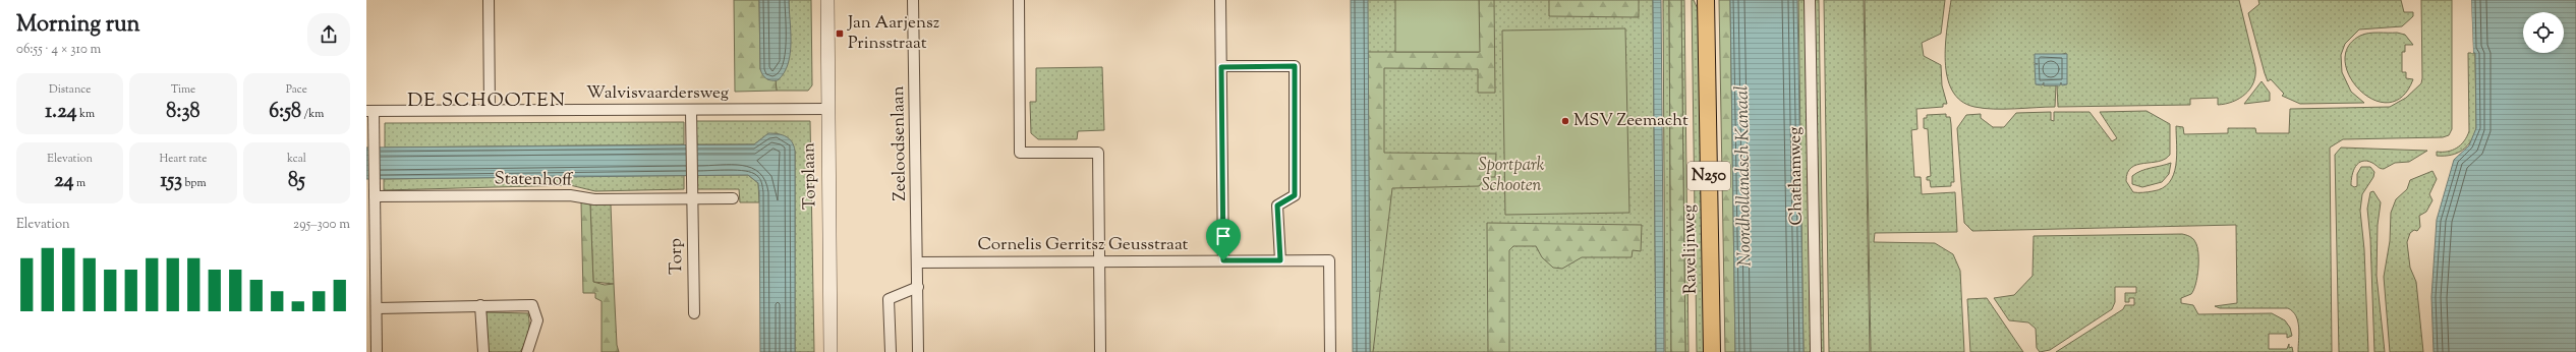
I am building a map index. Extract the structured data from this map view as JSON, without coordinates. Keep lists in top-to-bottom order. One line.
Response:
{"streets":{"main road":["N250","Ravelijnweg"],"street":["Walvisvaardersweg","Zeeloodsenlaan","Torplaan","Chathamweg","Statenhoff","Cornelis Gerritsz Geusstraat","Torp"]},"crossings":[["Walvisvaardersweg","Torplaan"],["Walvisvaardersweg","Torp"],["Zeeloodsenlaan","Cornelis Gerritsz Geusstraat"],["Statenhoff","Torp"]],"districts":["DE SCHOOTEN"],"water":["Noordhollandsch Kanaal"],"parks":["Sportpark Schooten"],"places":{"transit":["Jan Aarjensz Prinsstraat"],"other":["MSV Zeemacht"]},"page":{"heading":["Morning run","06:55 · 4 × 310 m"],"stats":[["Distance","1.24 km"],["Time","8:38"],["Pace","6:58 /km"],["Elevation","24 m"],["Heart rate","153 bpm"],["kcal","85"]],"chart":["Elevation","295–300 m"]}}
